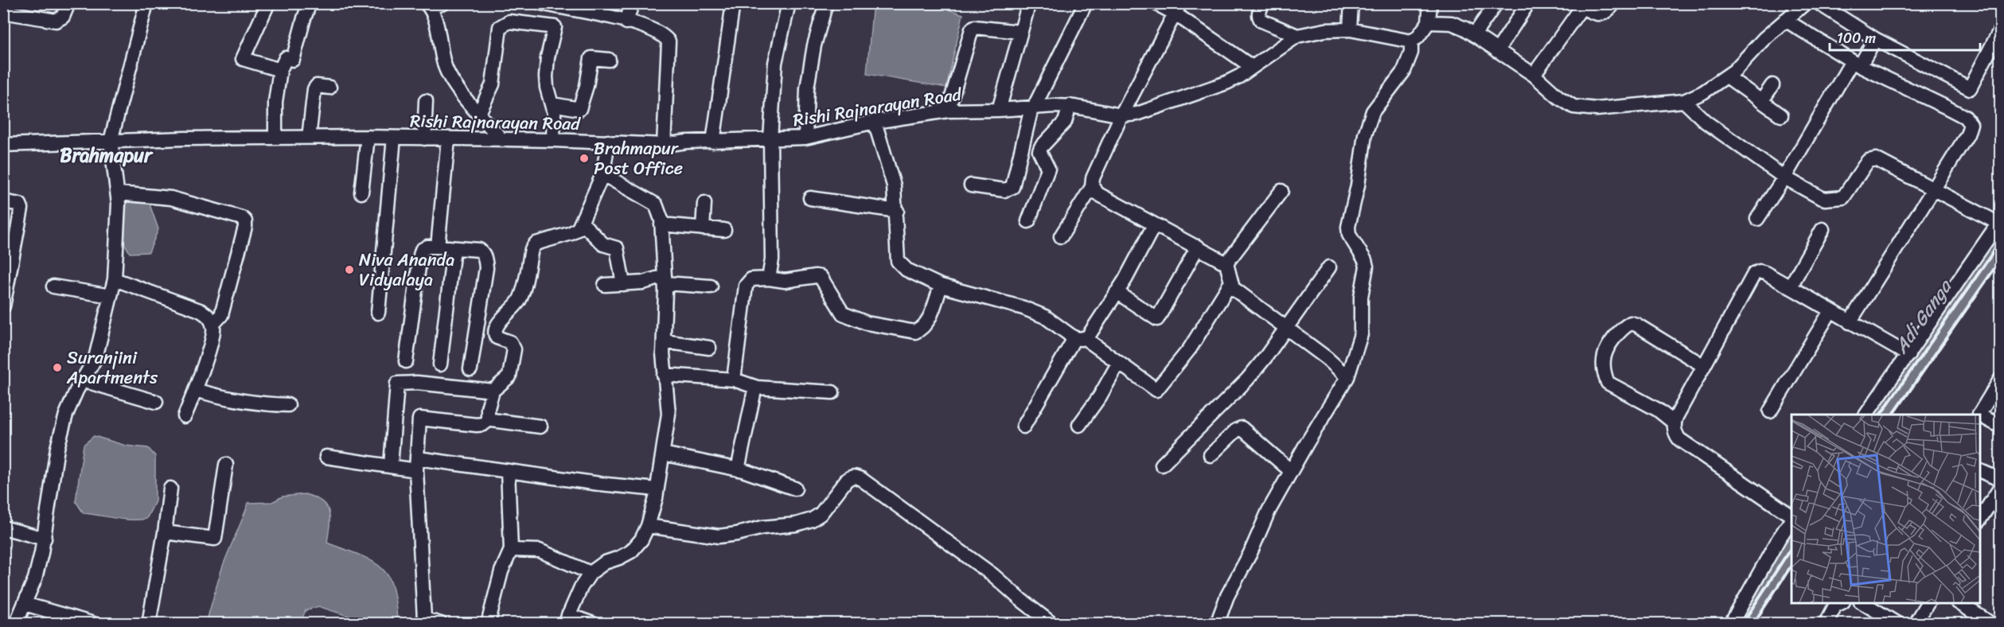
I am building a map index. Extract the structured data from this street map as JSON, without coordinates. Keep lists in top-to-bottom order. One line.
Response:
{"streets":{"street":["Rishi Rajnarayan Road"]},"districts":["Brahmapur"],"water":["Adi Ganga"],"places":["Brahmapur Post Office","Niva Ananda Vidyalaya","Suranjini Apartments"],"scale_bar":"100 m"}
